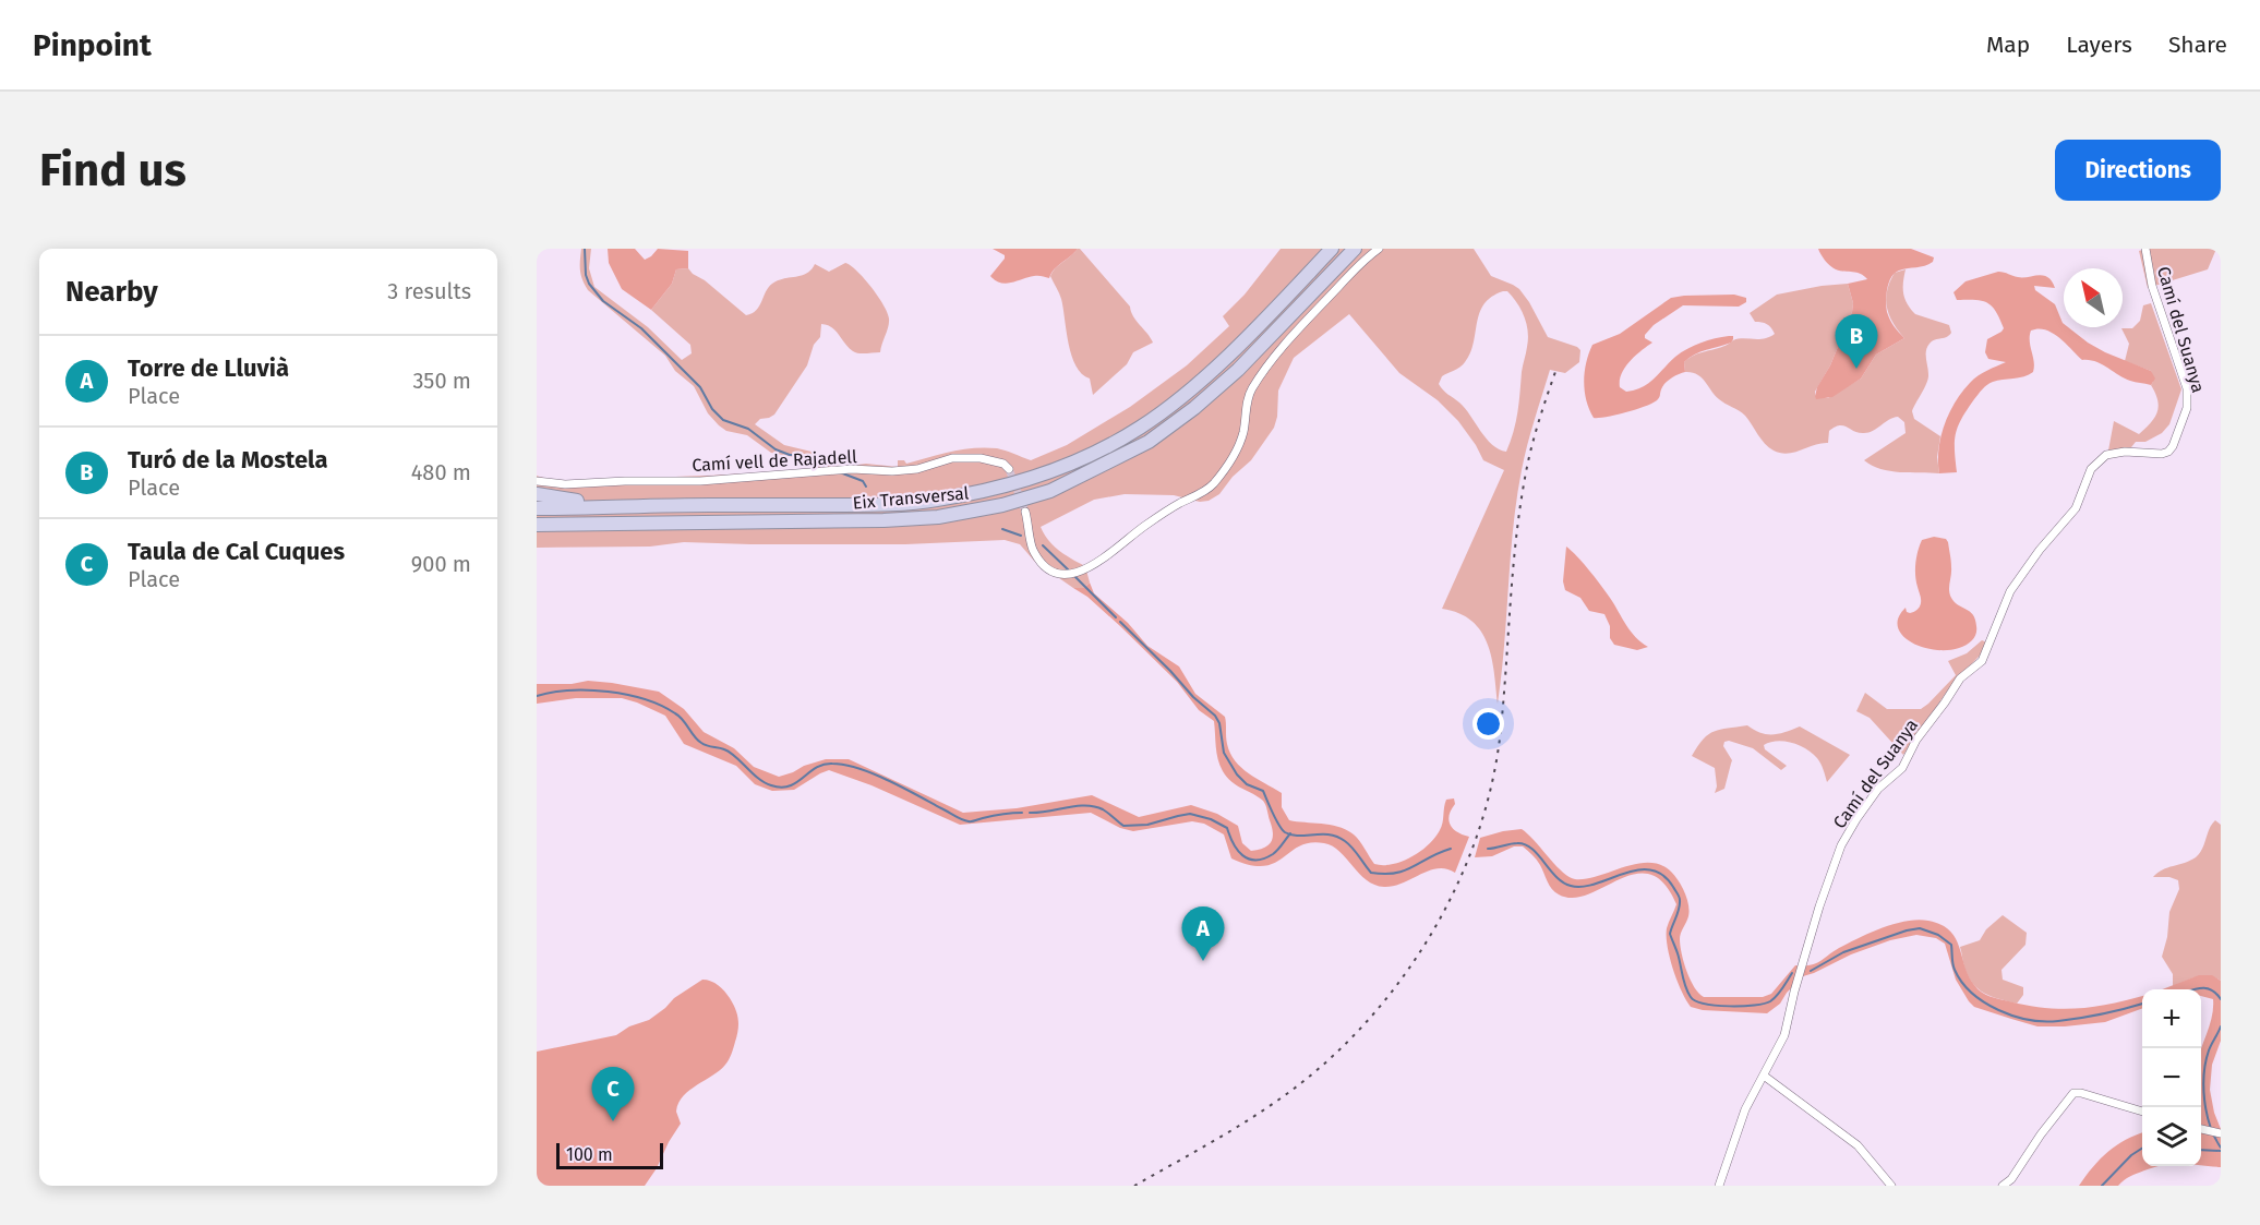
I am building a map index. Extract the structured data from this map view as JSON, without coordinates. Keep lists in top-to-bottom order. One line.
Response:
{"streets":{"highway":["Eix Transversal"],"street":["Camí del Suanya","Camí vell de Rajadell"]},"scale_bar":"100 m","north":"top left","page":{"header":"Pinpoint","nav":["Map","Layers","Share"],"buttons":"Directions","title":"Find us","heading":["Nearby","3 results"],"pins":["B","A","C"],"list":[{"mark":"A","name":"Torre de Lluvià","note":"Place","value":"350 m"},{"mark":"B","name":"Turó de la Mostela","note":"Place","value":"480 m"},{"mark":"C","name":"Taula de Cal Cuques","note":"Place","value":"900 m"}],"map_buttons":["+","−"],"scale":"100 m"}}
